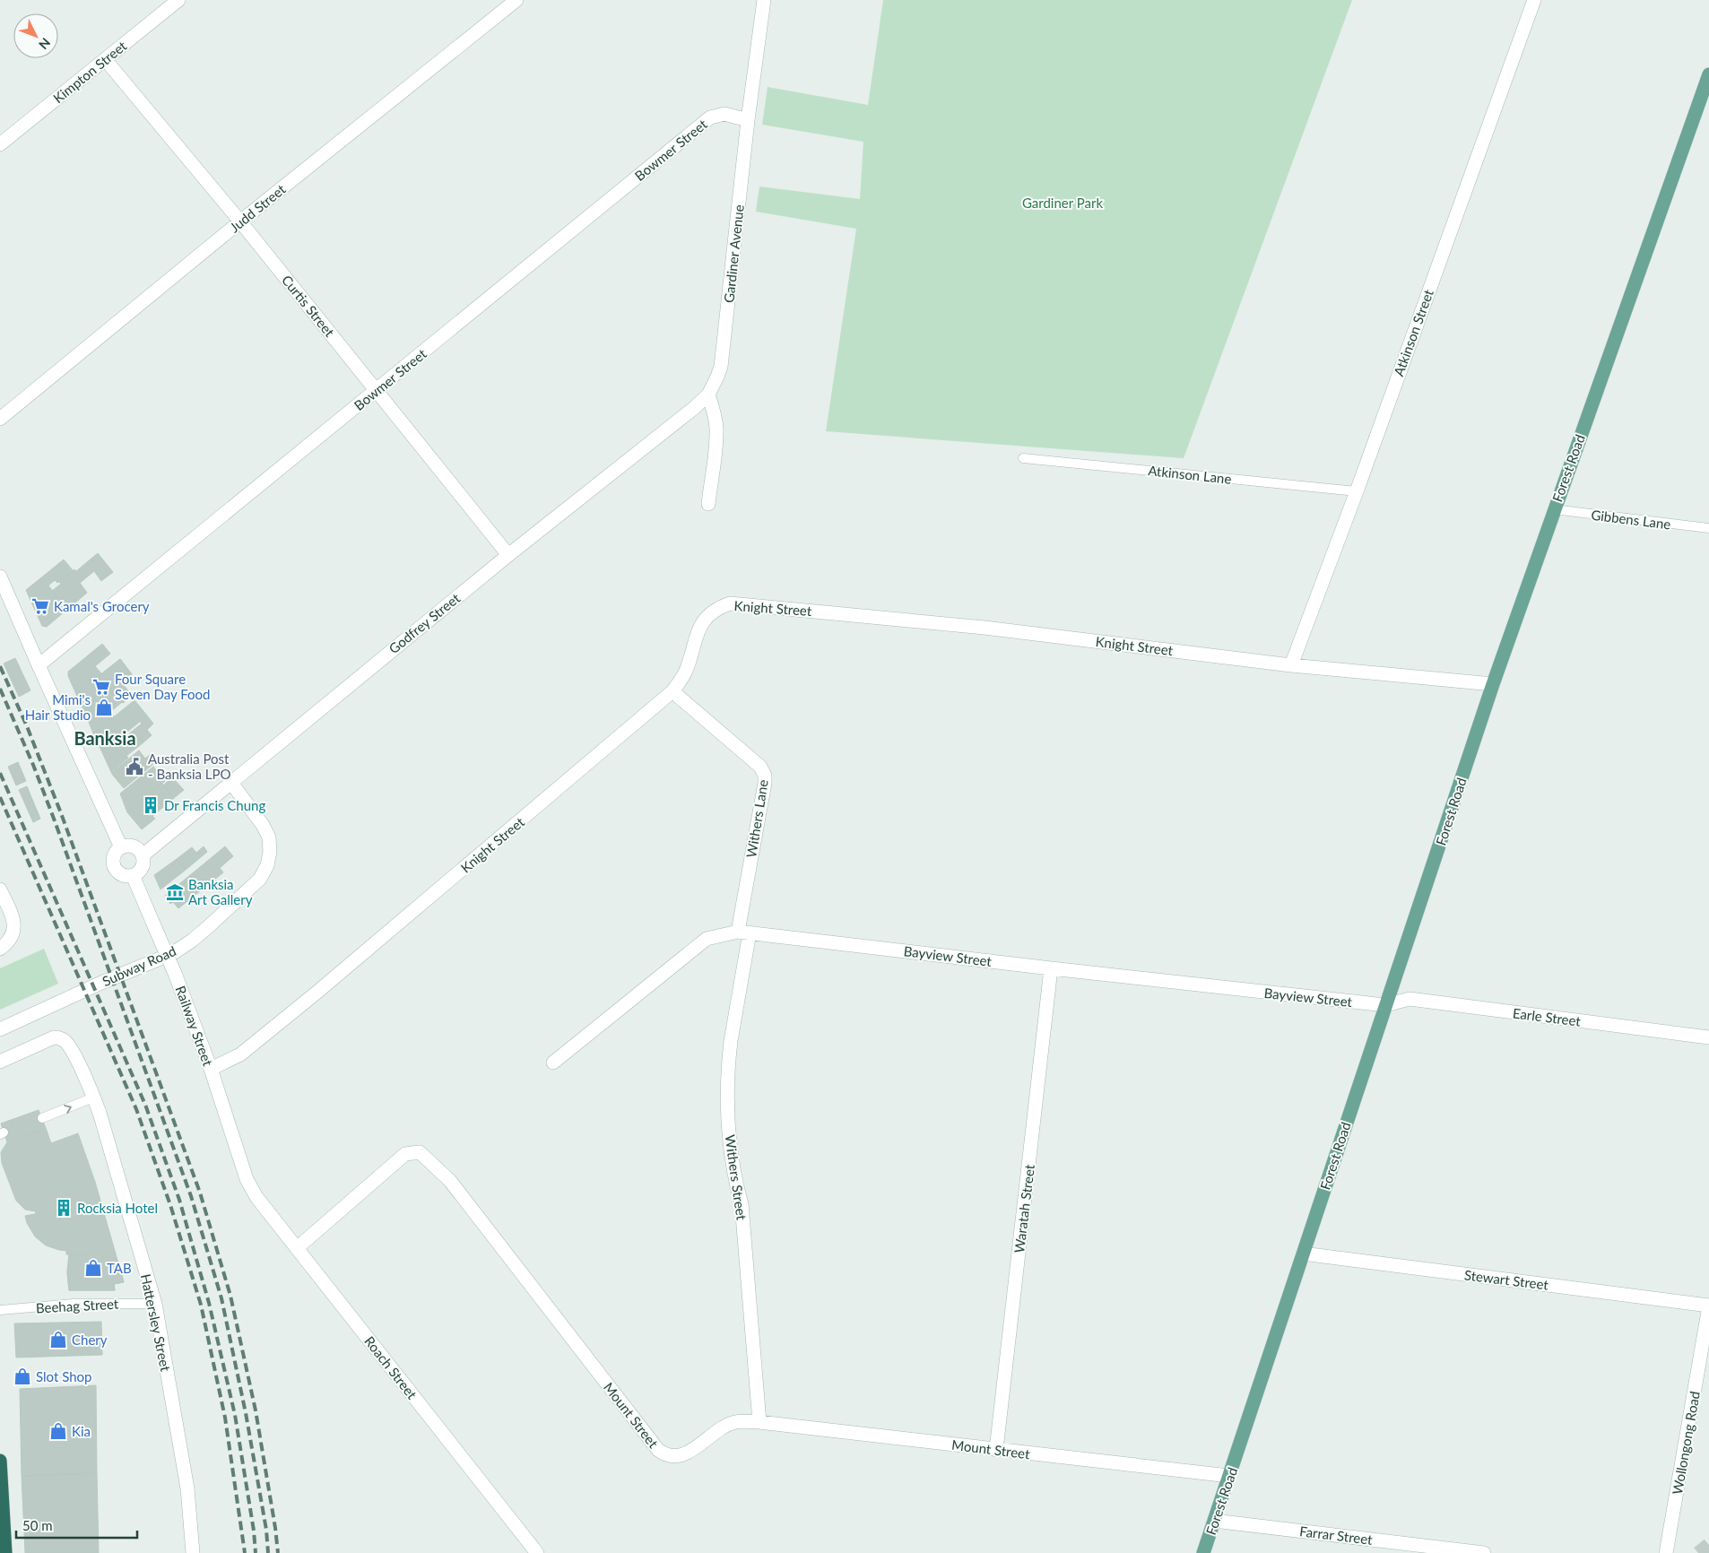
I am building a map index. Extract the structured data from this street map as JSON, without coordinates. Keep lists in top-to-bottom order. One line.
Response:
{"streets":{"main road":["Forest Road"],"street":["Kimpton Street","Bowmer Street","Judd Street","Gardiner Avenue","Curtis Street","Atkinson Street","Knight Street","Godfrey Street","Withers Lane","Bayview Street","Subway Road","Earle Street","Railway Street","Withers Street","Waratah Street","Stewart Street","Hattersley Street","Roach Street","Mount Street","Wollongong Road","Farrar Street"],"lane":["Atkinson Lane","Gibbens Lane","Beehag Street"]},"crossings":[["Kimpton Street","Curtis Street"],["Bowmer Street","Gardiner Avenue"],["Bowmer Street","Curtis Street"],["Judd Street","Curtis Street"],["Gardiner Avenue","Godfrey Street"],["Curtis Street","Godfrey Street"],["Atkinson Street","Atkinson Lane"],["Atkinson Street","Knight Street"],["Forest Road","Gibbens Lane"],["Forest Road","Knight Street"],["Forest Road","Bayview Street"],["Forest Road","Earle Street"],["Forest Road","Stewart Street"],["Forest Road","Mount Street"],["Forest Road","Farrar Street"],["Knight Street","Withers Lane"],["Knight Street","Railway Street"],["Godfrey Street","Subway Road"],["Godfrey Street","Railway Street"],["Withers Lane","Bayview Street"],["Withers Lane","Withers Street"],["Bayview Street","Earle Street"],["Bayview Street","Withers Street"],["Bayview Street","Waratah Street"],["Railway Street","Roach Street"],["Withers Street","Mount Street"],["Waratah Street","Mount Street"],["Stewart Street","Wollongong Road"],["Beehag Street","Hattersley Street"],["Roach Street","Mount Street"]],"districts":["Banksia"],"parks":["Gardiner Park"],"places":{"supermarket":["Kamal's Grocery","Four Square Seven Day Food"],"shop":["Mimi's Hair Studio","TAB","Chery","Slot Shop","Kia"],"public building":["Australia Post - Banksia LPO"],"building":["Dr Francis Chung","Rocksia Hotel"],"museum":["Banksia Art Gallery"]},"scale_bar":"50 m","north":"bottom right"}
